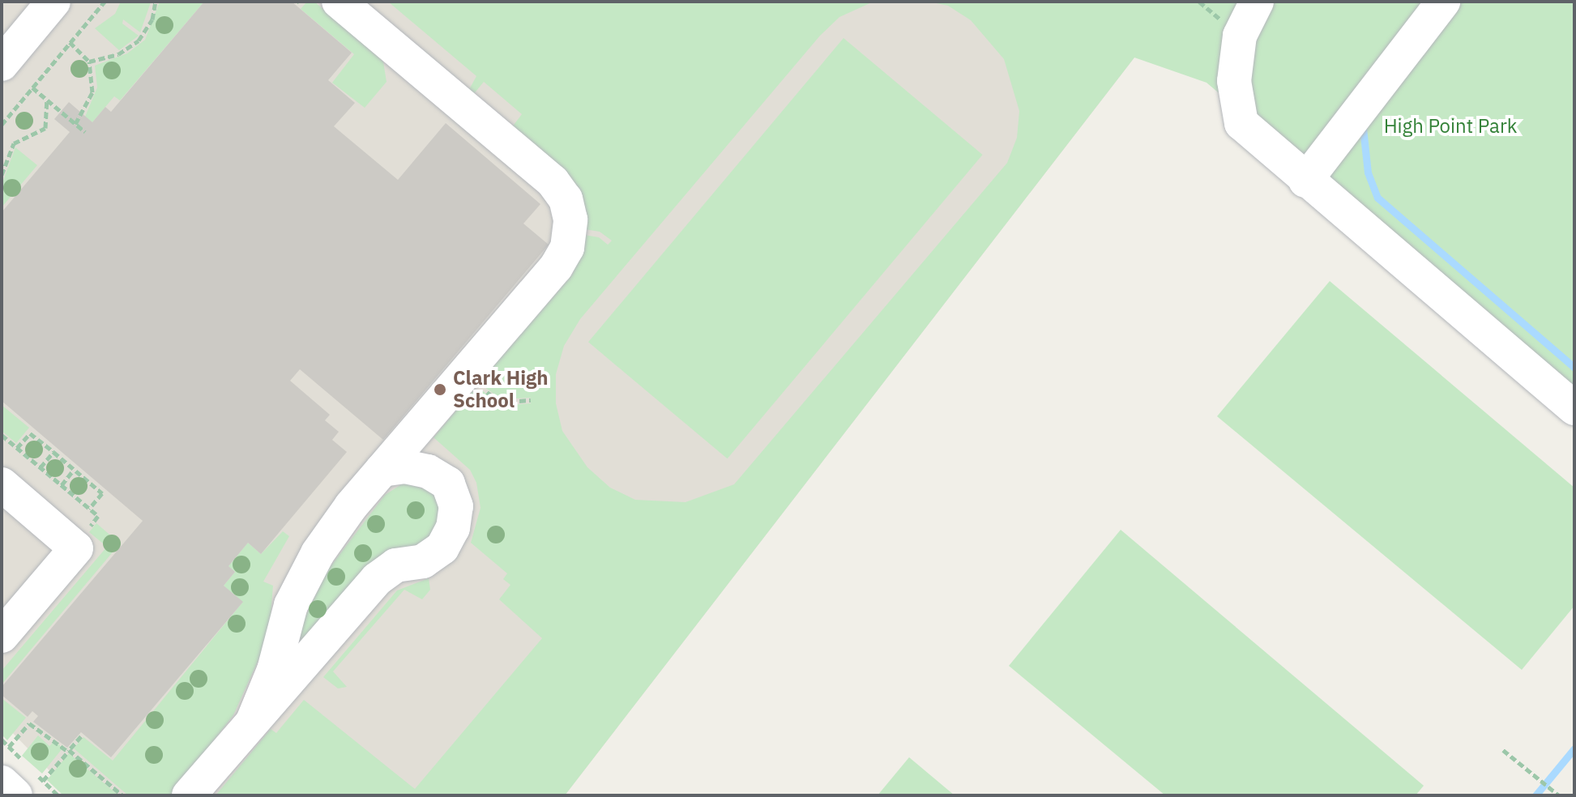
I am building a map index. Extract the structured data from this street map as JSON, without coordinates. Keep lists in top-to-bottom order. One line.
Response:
{"parks":["High Point Park"],"places":["Clark High School"]}
